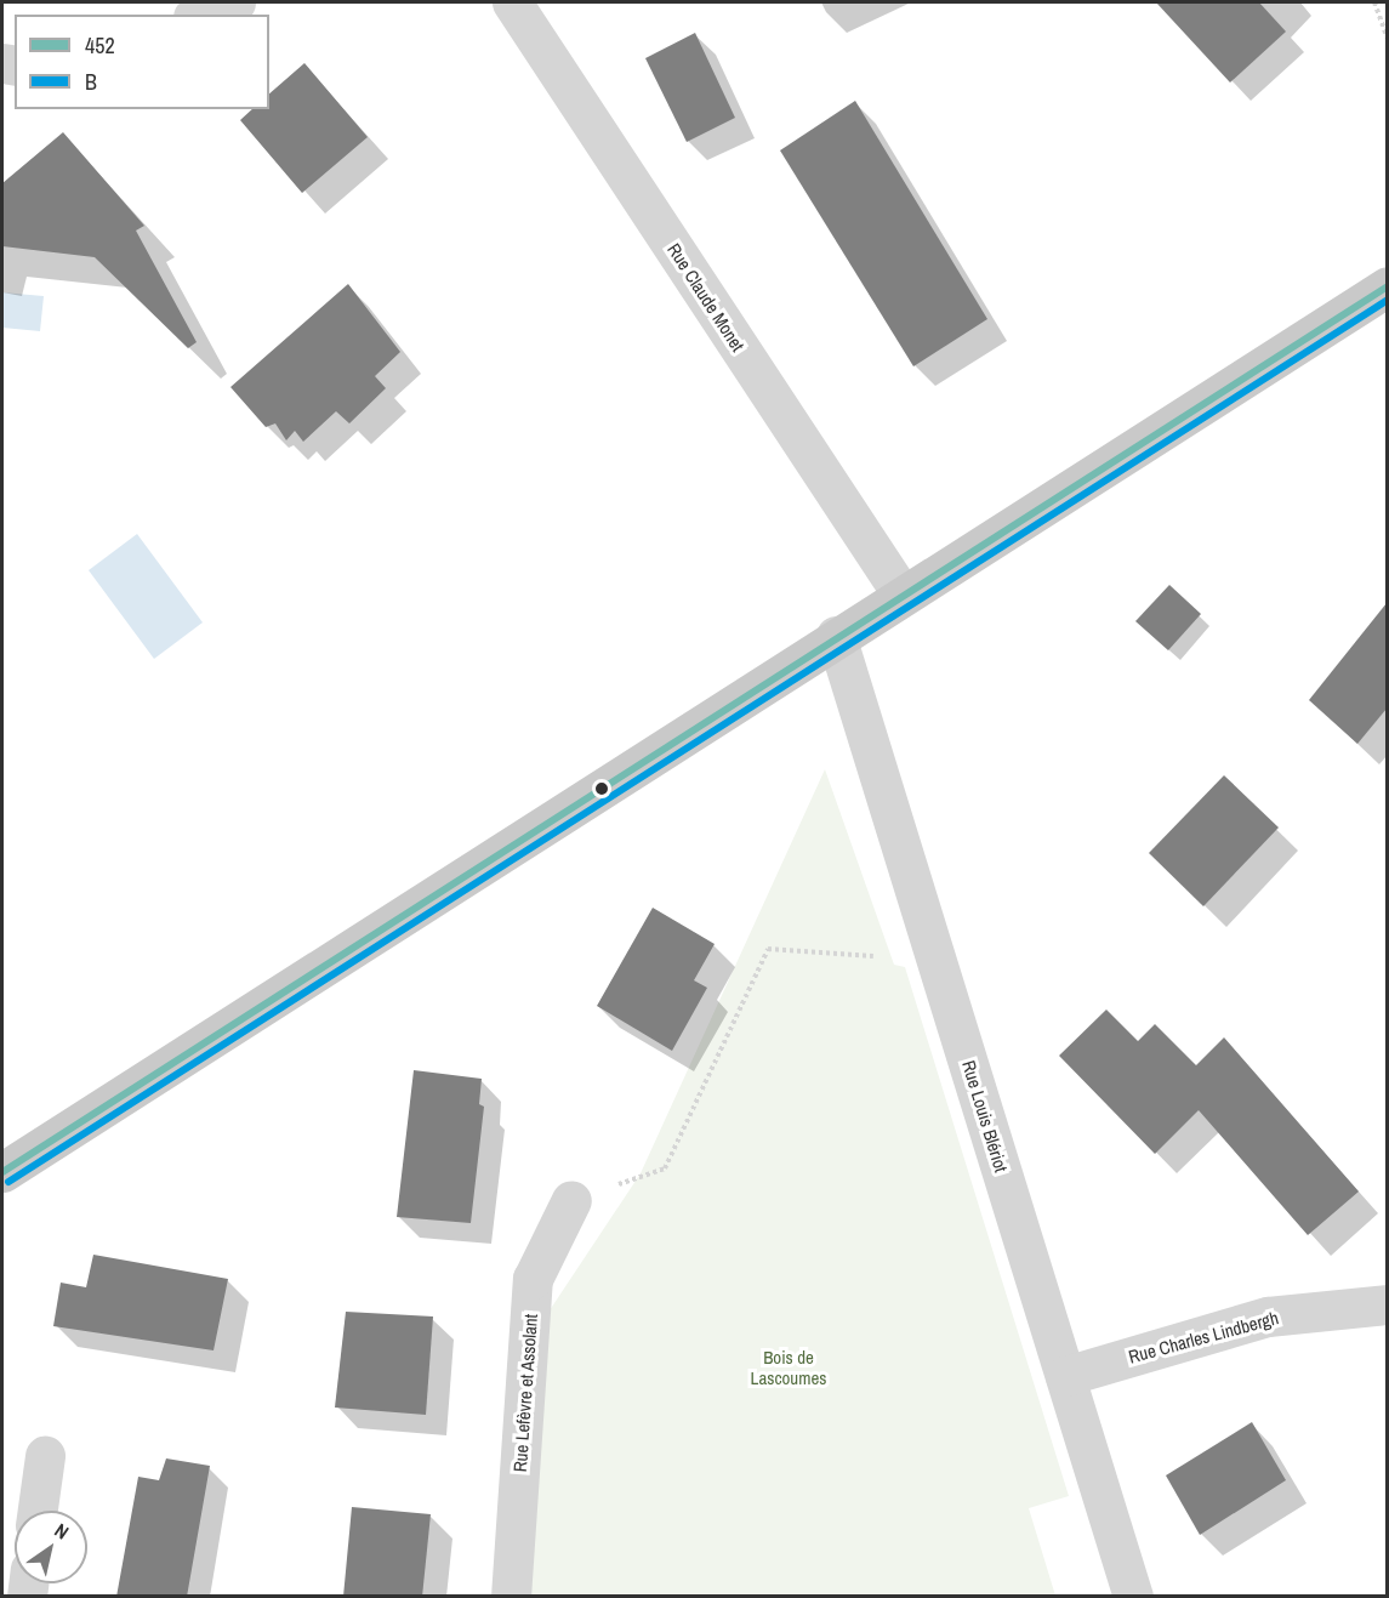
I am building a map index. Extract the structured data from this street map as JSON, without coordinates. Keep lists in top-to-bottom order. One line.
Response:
{"streets":{"street":["Rue Claude Monet","Rue Louis Blériot","Rue Charles Lindbergh","Rue Lefèvre et Assolant"]},"crossings":[["Rue Louis Blériot","Rue Charles Lindbergh"]],"parks":["Bois de Lascoumes"],"lines":["transit line 452","transit line B"],"legend":["452","B"],"north":"top right"}
